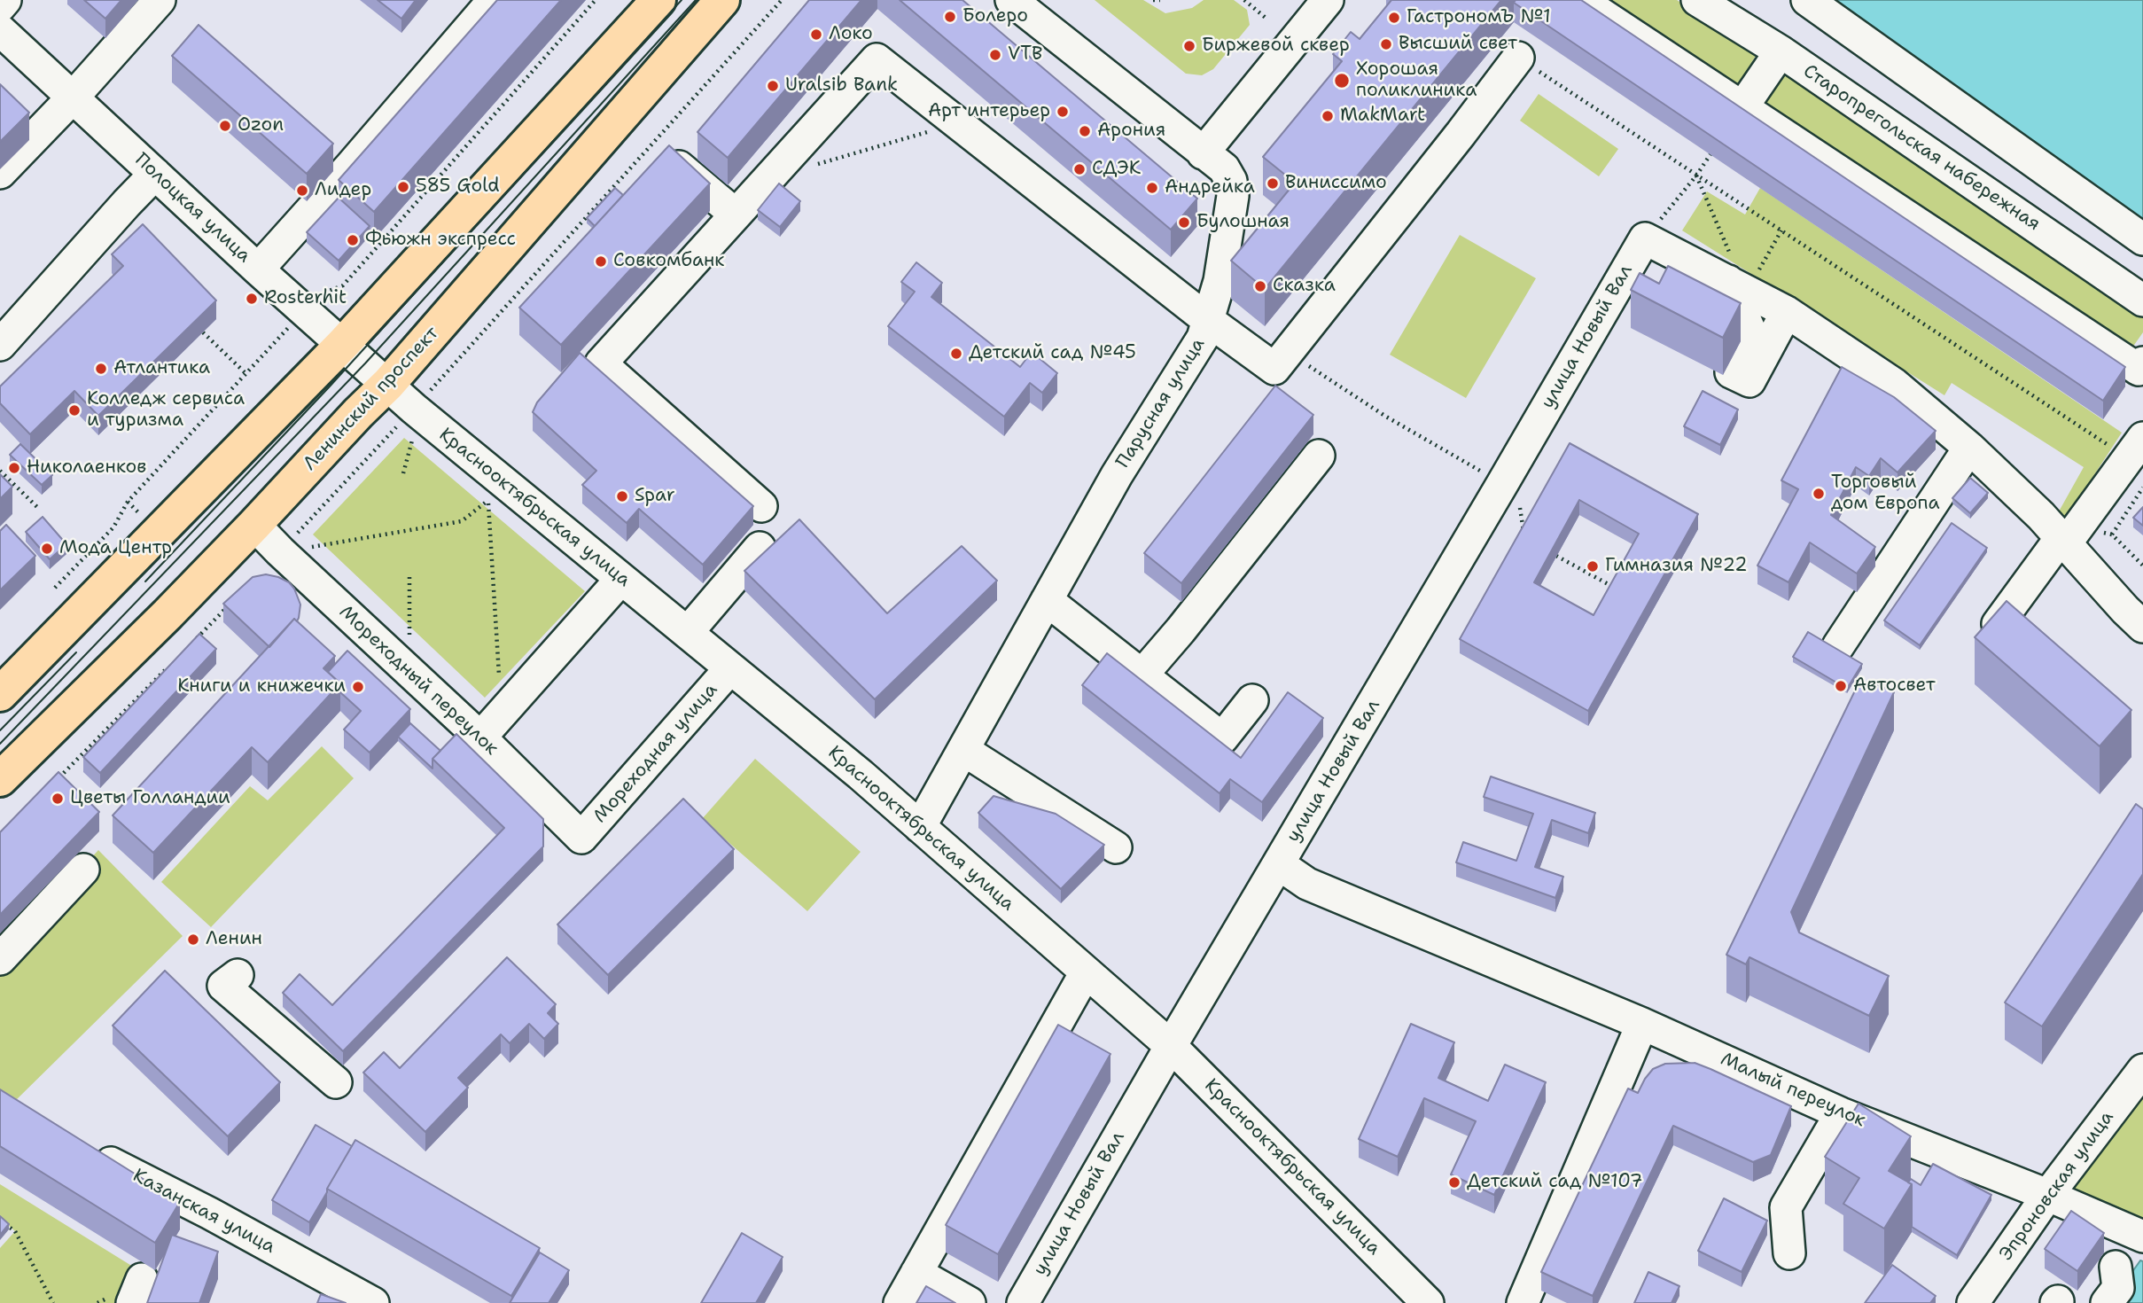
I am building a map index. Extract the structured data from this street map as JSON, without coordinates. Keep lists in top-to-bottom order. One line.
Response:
{"streets":{"main road":["Ленинский проспект"],"street":["Старопрегольская набережная","Полоцкая улица","улица Новый Вал","Парусная улица","Краснооктябрьская улица","Мореходный переулок","Мореходная улица","Малый переулок","Эпроновская улица","Казанская улица"]},"crossings":[["Полоцкая улица","Ленинский проспект"],["Полоцкая улица","Краснооктябрьская улица"],["улица Новый Вал","Краснооктябрьская улица"],["улица Новый Вал","Малый переулок"],["Ленинский проспект","Краснооктябрьская улица"],["Ленинский проспект","Мореходный переулок"],["Парусная улица","Краснооктябрьская улица"],["Краснооктябрьская улица","Мореходная улица"],["Мореходный переулок","Мореходная улица"],["Малый переулок","Эпроновская улица"]],"places":["Болеро","ГастрономЪ №1","Локо","Высший свет","Биржевой сквер","VTB","Хорошая поликлиника","Uralsib Bank","Арт интерьер","MakMart","Ozon","Арония","СДЭК","Виниссимо","585 Gold","Андрейка","Лидер","Булошная","Фьюжн экспресс","Совкомбанк","Сказка","Rosterhit","Детский сад №45","Атлантика","Колледж сервиса и туризма","Николаенков","Торговый дом Европа","Spar","Мода Центр","Гимназия №22","Автосвет","Книги и книжечки","Цветы Голландии","Ленин","Детский сад №107"]}
